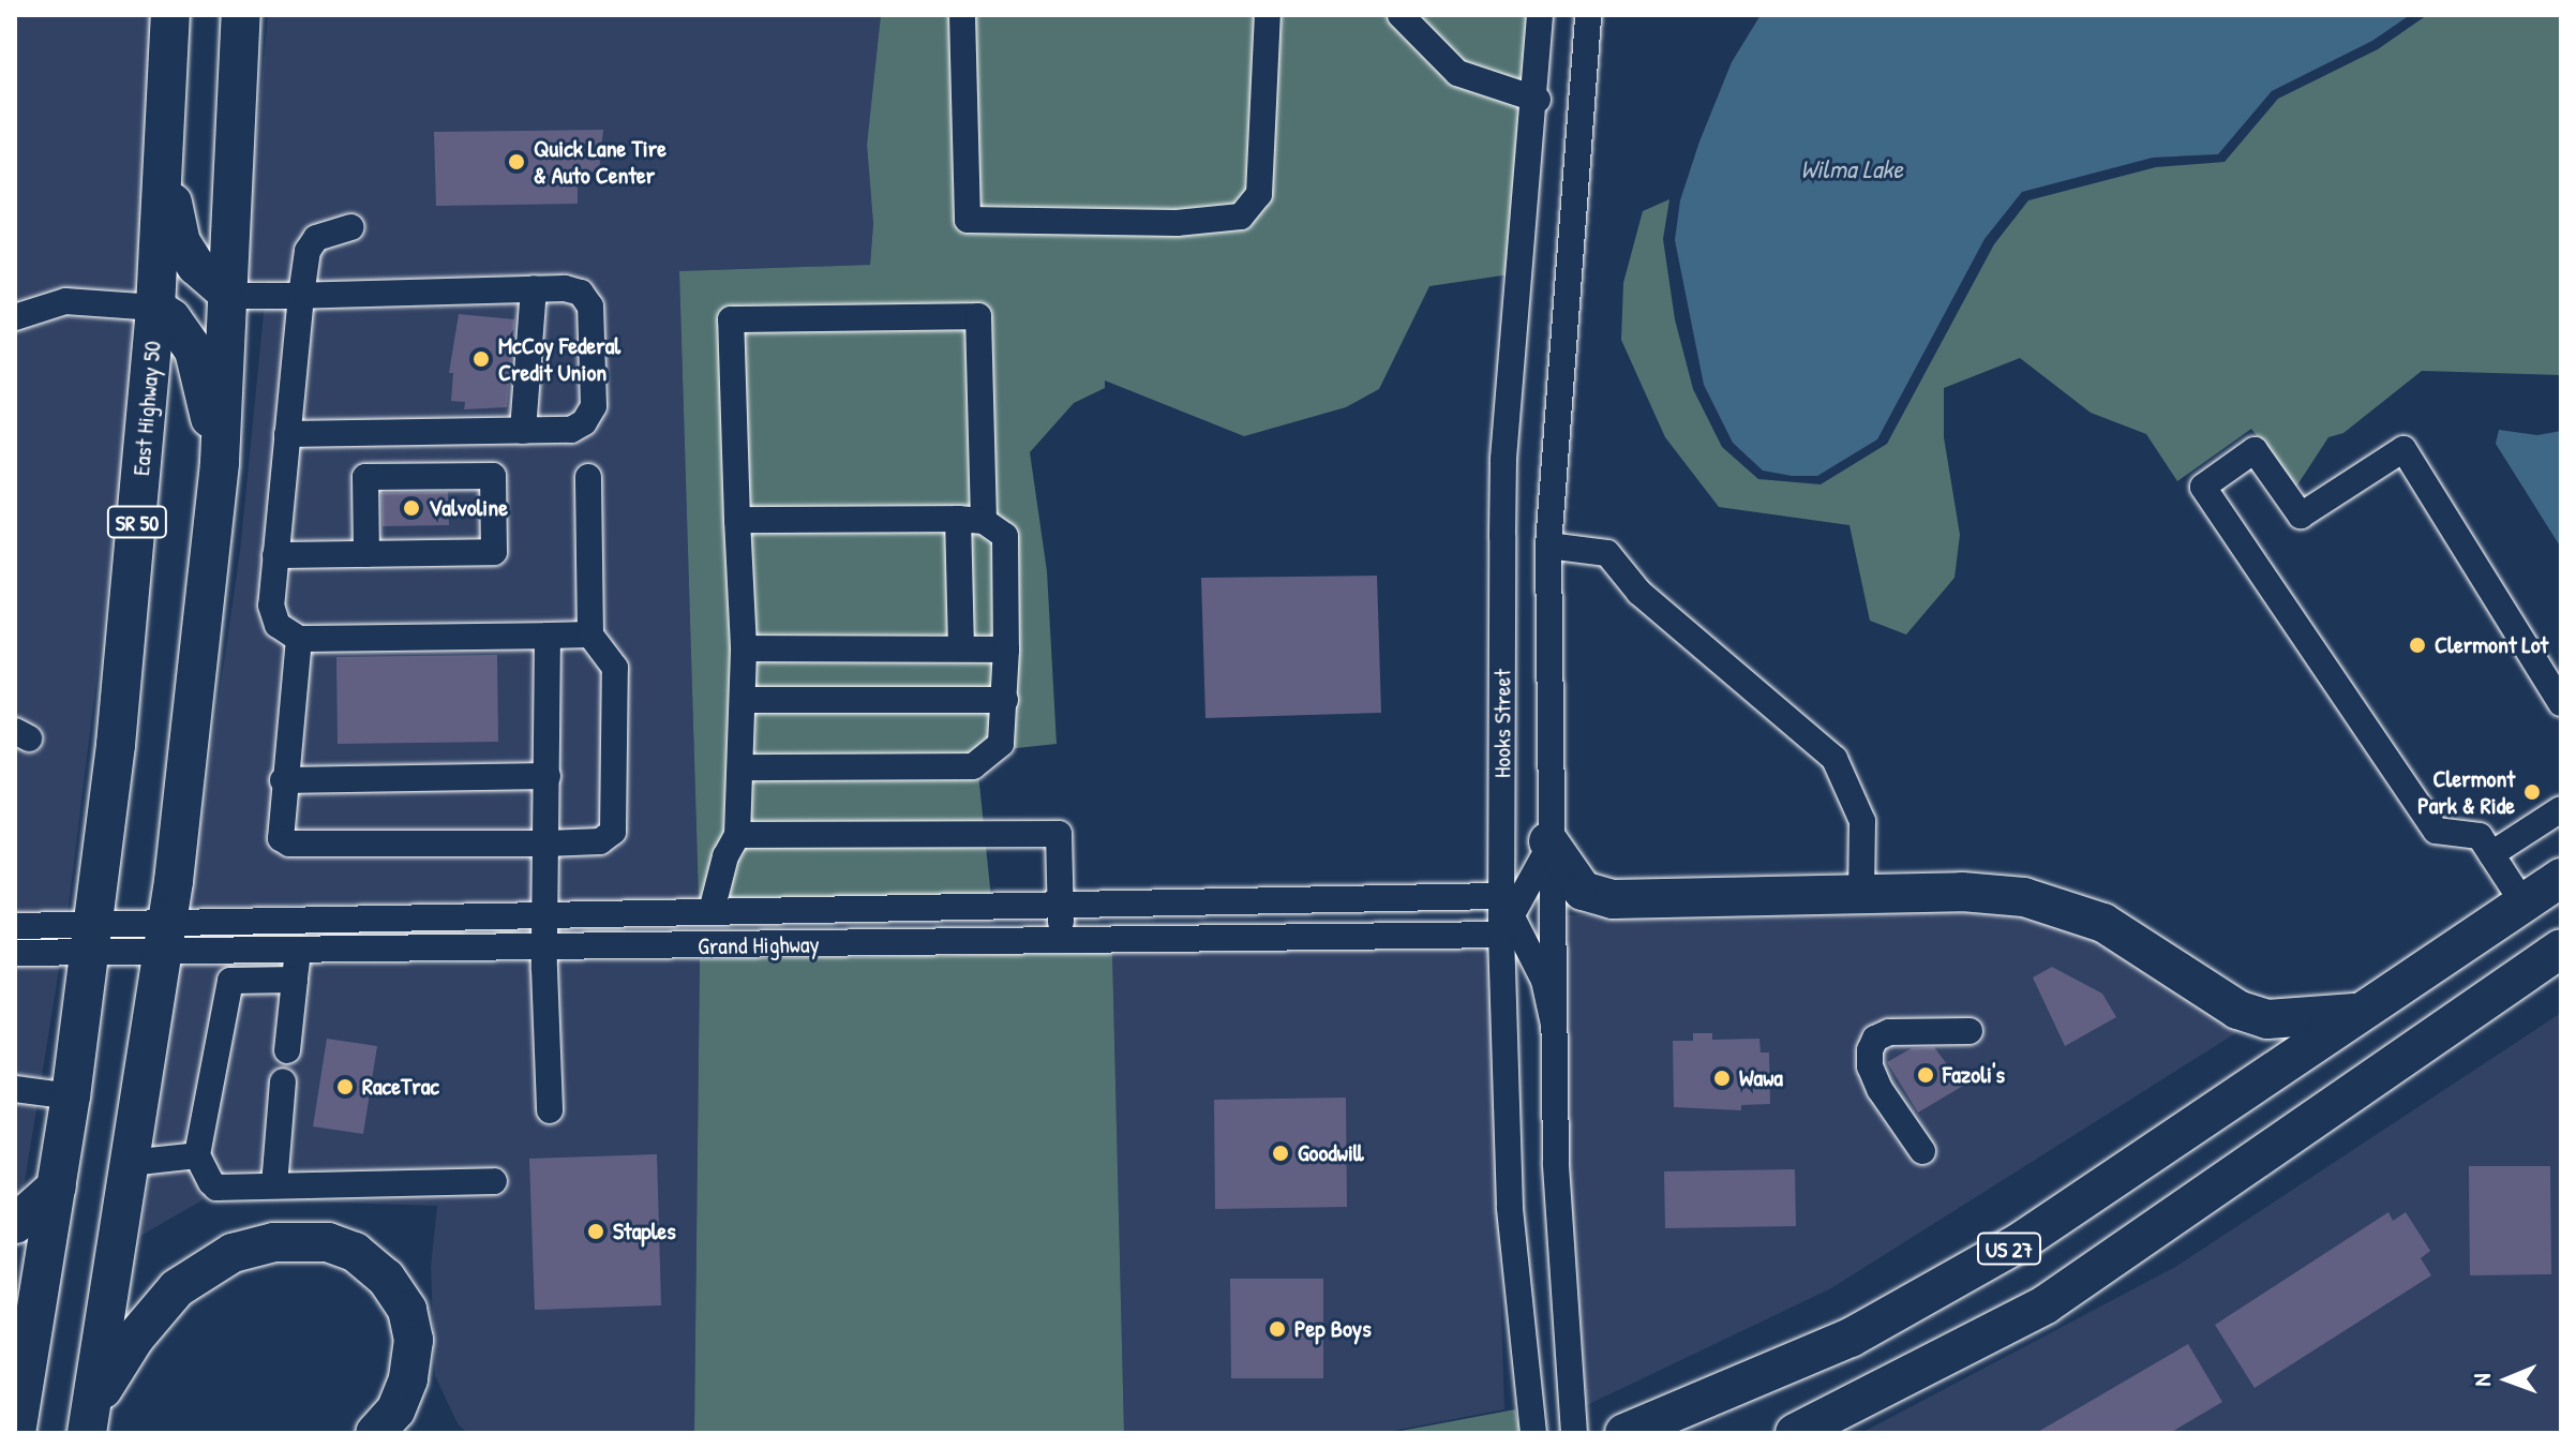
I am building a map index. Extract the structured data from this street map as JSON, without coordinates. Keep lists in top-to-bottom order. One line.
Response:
{"streets":{"highway":["East Highway 50","SR 50","US 27"],"street":["Hooks Street","Grand Highway"]},"crossings":[["East Highway 50","SR 50"],["East Highway 50","Grand Highway"],["SR 50","Grand Highway"],["Hooks Street","Grand Highway"]],"water":["Wilma Lake"],"places":["Quick Lane Tire & Auto Center","McCoy Federal Credit Union","Valvoline","Clermont Lot","Clermont Park & Ride","Fazoli's","Wawa","RaceTrac","Goodwill","Staples","Pep Boys"],"north":"left"}
